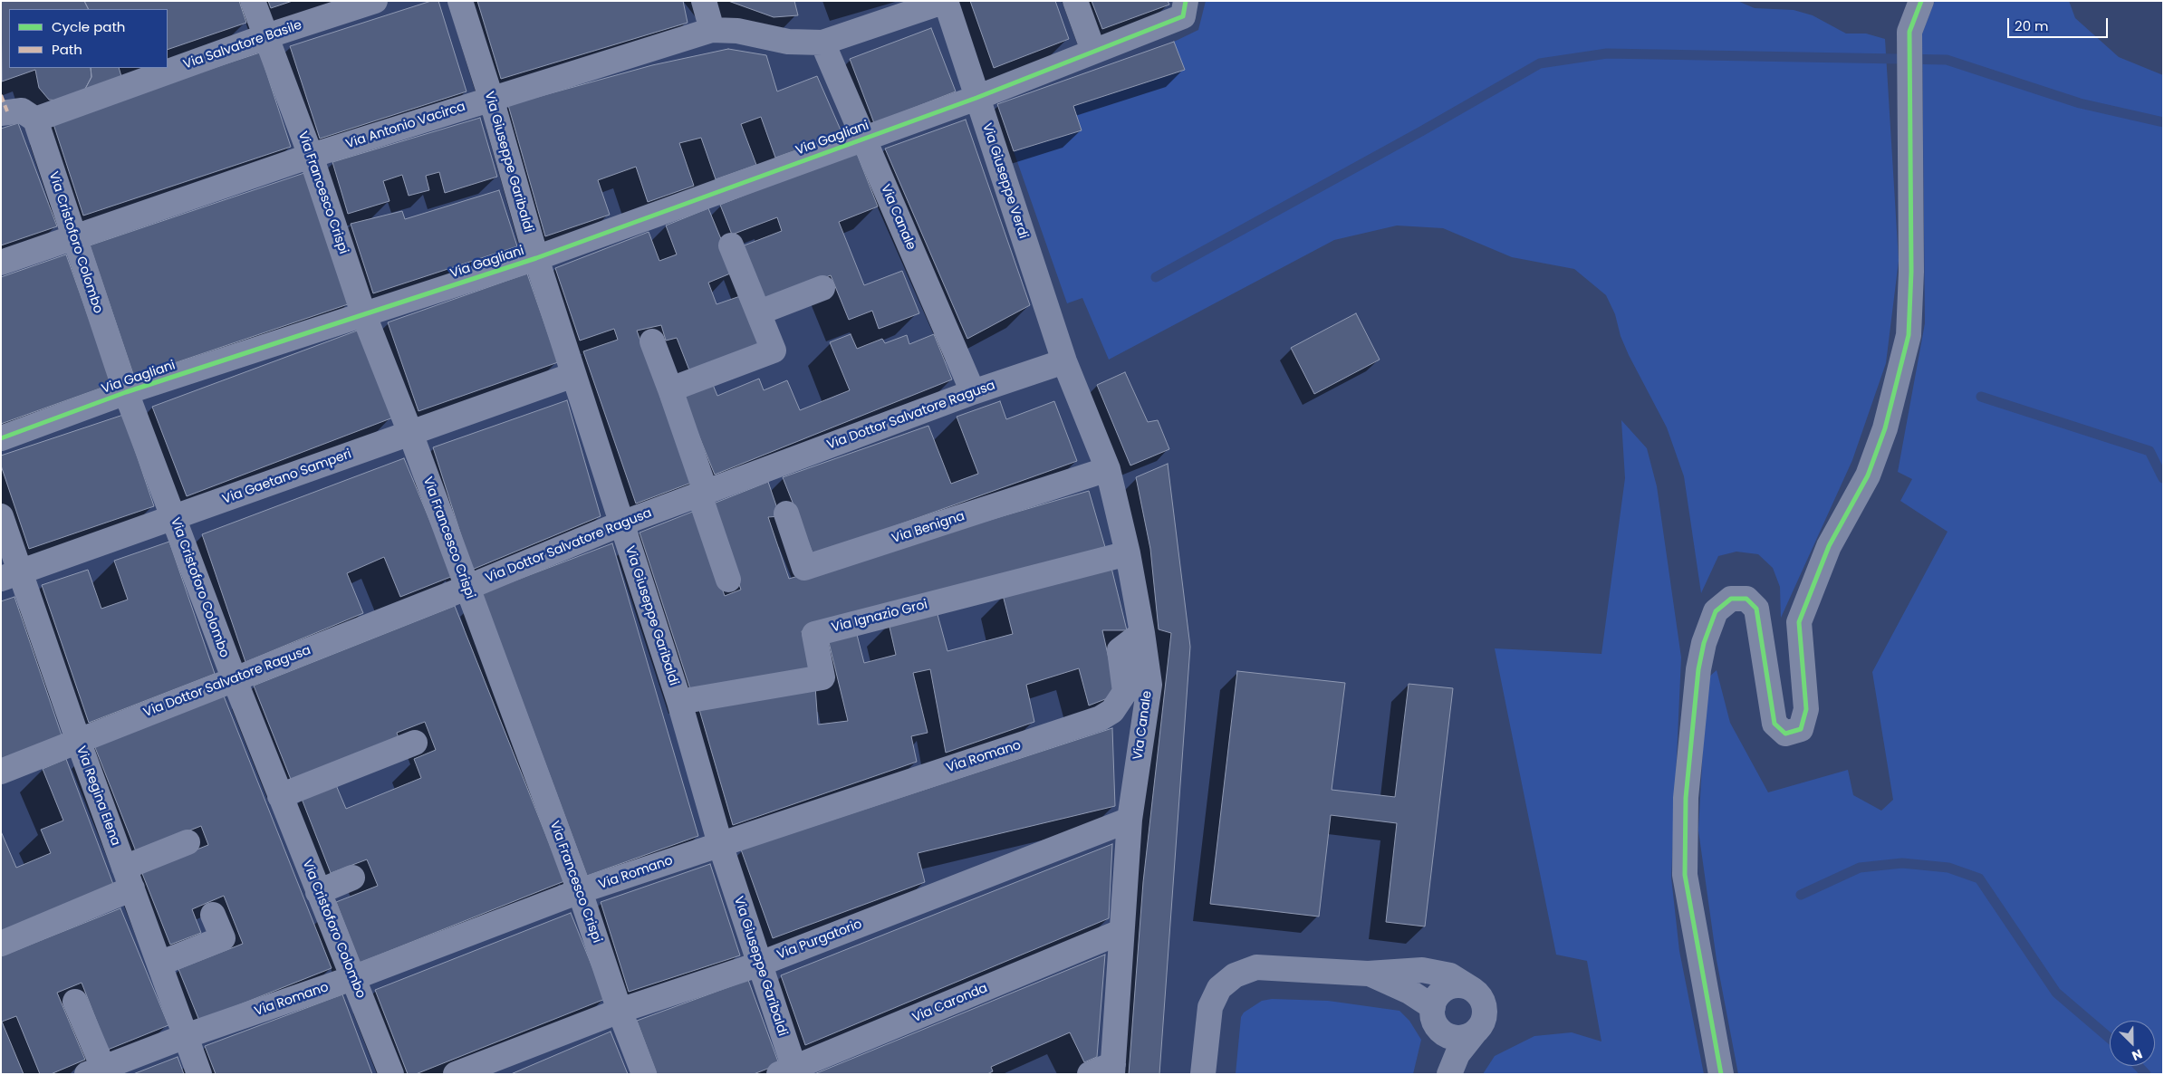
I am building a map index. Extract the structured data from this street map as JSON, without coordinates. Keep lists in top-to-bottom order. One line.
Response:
{"streets":{"street":["Via Salvatore Basile","Via Antonio Vacirca","Via Gagliani","Via Giuseppe Garibaldi","Via Giuseppe Verdi","Via Francesco Crispi","Via Canale","Via Cristoforo Colombo","Via Dottor Salvatore Ragusa","Via Gaetano Samperi","Via Benigna","Via Ignazio Groi","Via Romano","Via Regina Elena","Via Purgatorio","Via Caronda"]},"crossings":[["Via Salvatore Basile","Via Francesco Crispi"],["Via Salvatore Basile","Via Cristoforo Colombo"],["Via Antonio Vacirca","Via Giuseppe Garibaldi"],["Via Antonio Vacirca","Via Giuseppe Verdi"],["Via Antonio Vacirca","Via Francesco Crispi"],["Via Antonio Vacirca","Via Canale"],["Via Antonio Vacirca","Via Cristoforo Colombo"],["Via Gagliani","Via Giuseppe Garibaldi"],["Via Gagliani","Via Giuseppe Verdi"],["Via Gagliani","Via Francesco Crispi"],["Via Gagliani","Via Canale"],["Via Gagliani","Via Cristoforo Colombo"],["Via Giuseppe Garibaldi","Via Dottor Salvatore Ragusa"],["Via Giuseppe Garibaldi","Via Gaetano Samperi"],["Via Giuseppe Garibaldi","Via Ignazio Groi"],["Via Giuseppe Garibaldi","Via Romano"],["Via Giuseppe Garibaldi","Via Purgatorio"],["Via Giuseppe Garibaldi","Via Caronda"],["Via Giuseppe Verdi","Via Canale"],["Via Giuseppe Verdi","Via Dottor Salvatore Ragusa"],["Via Francesco Crispi","Via Dottor Salvatore Ragusa"],["Via Francesco Crispi","Via Gaetano Samperi"],["Via Francesco Crispi","Via Romano"],["Via Francesco Crispi","Via Purgatorio"],["Via Canale","Via Dottor Salvatore Ragusa"],["Via Canale","Via Benigna"],["Via Canale","Via Ignazio Groi"],["Via Canale","Via Romano"],["Via Canale","Via Purgatorio"],["Via Canale","Via Caronda"],["Via Cristoforo Colombo","Via Dottor Salvatore Ragusa"],["Via Cristoforo Colombo","Via Gaetano Samperi"],["Via Cristoforo Colombo","Via Romano"],["Via Dottor Salvatore Ragusa","Via Regina Elena"],["Via Gaetano Samperi","Via Regina Elena"],["Via Romano","Via Regina Elena"]],"legend":["Cycle path","Path"],"scale_bar":"20 m","north":"bottom right"}
